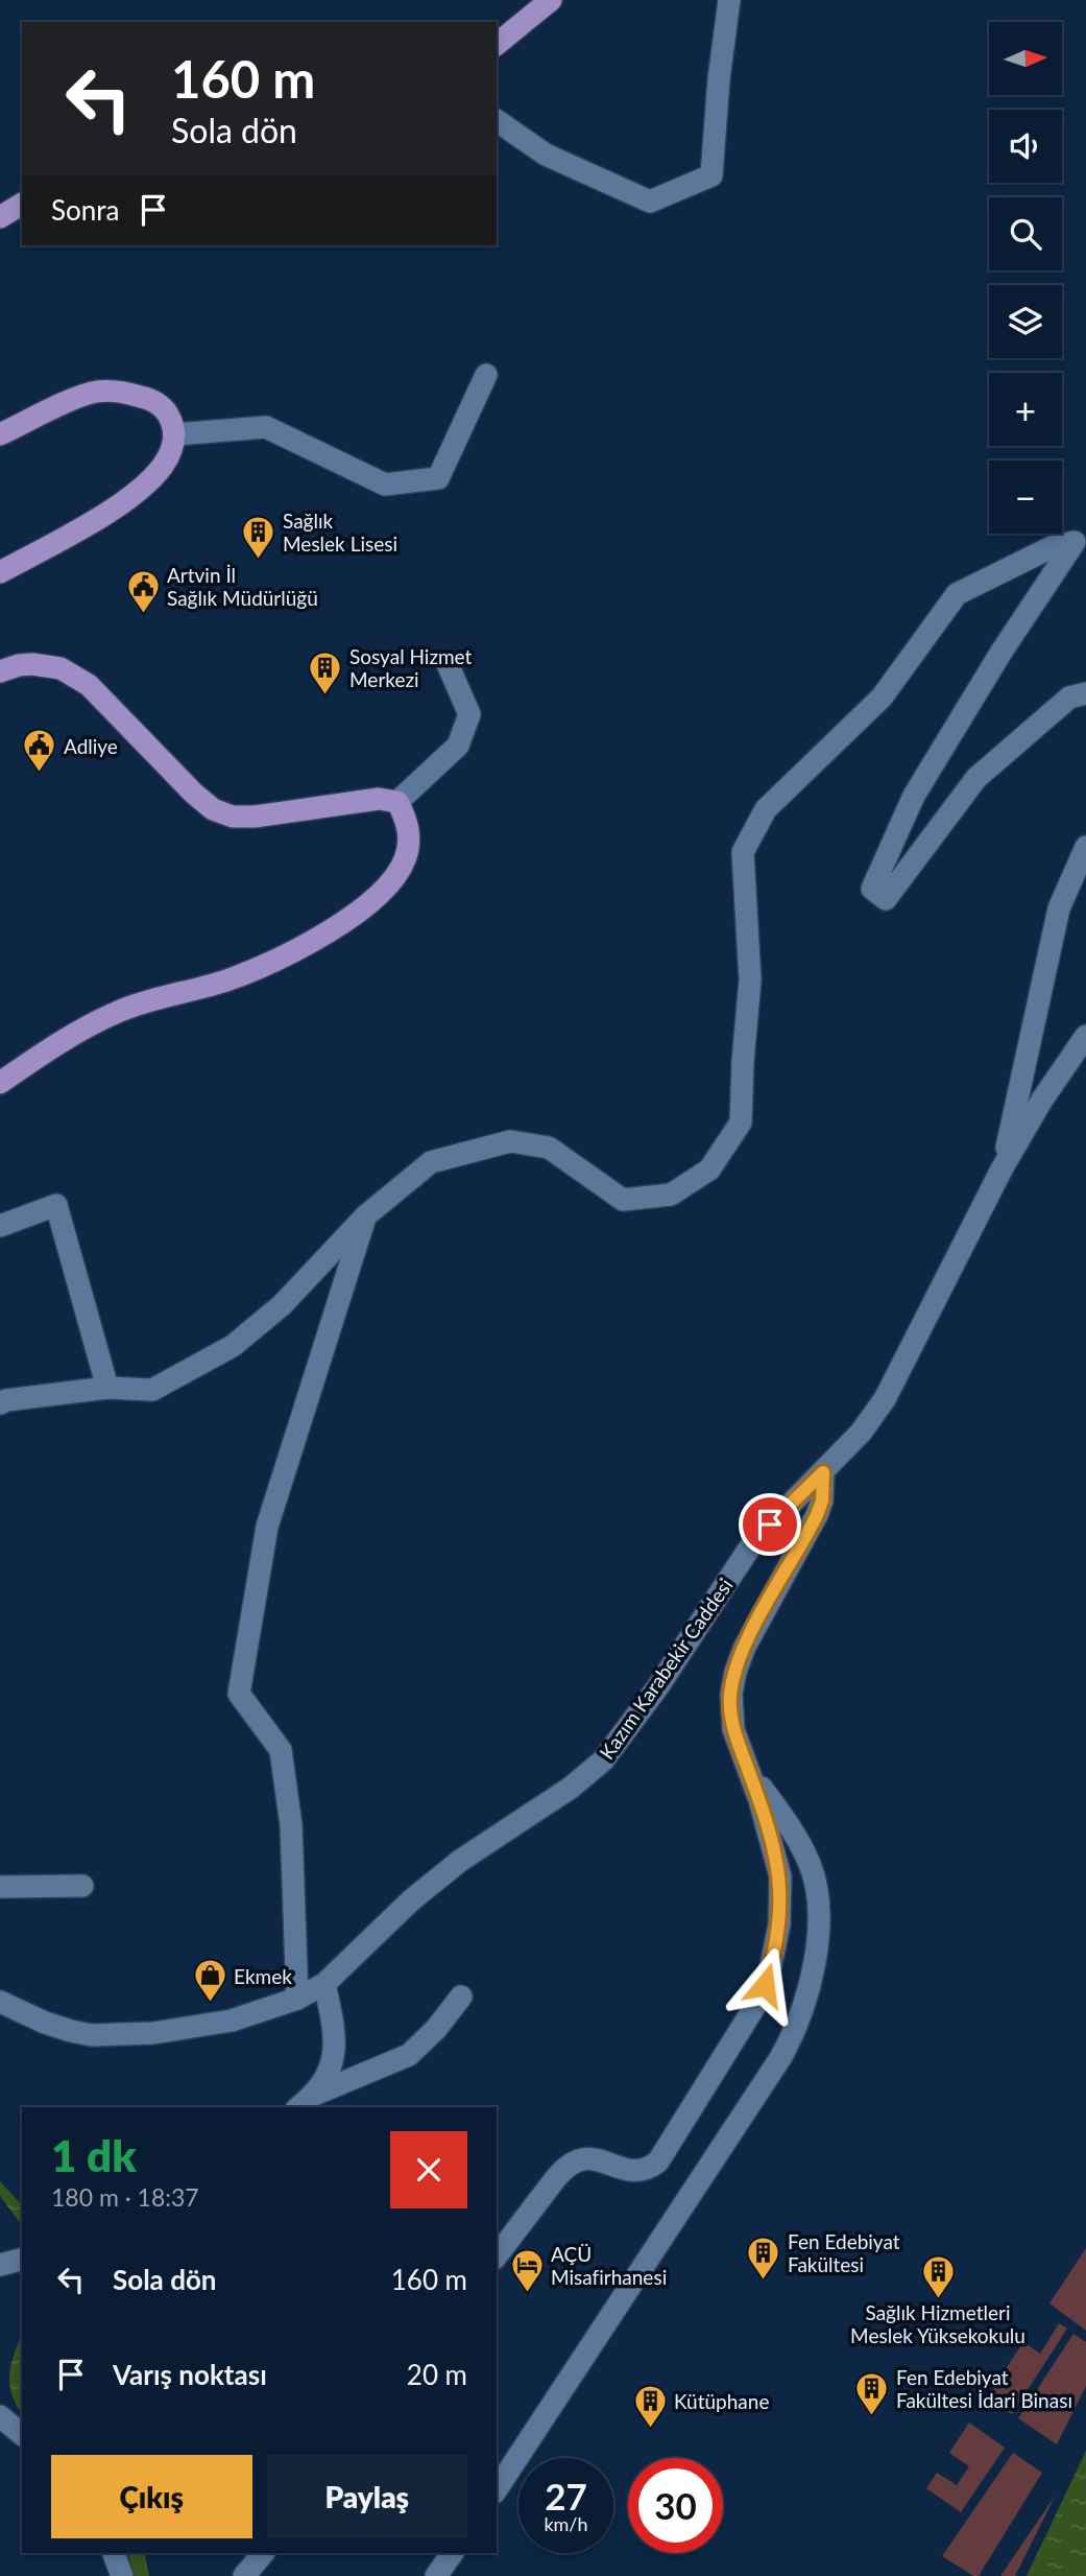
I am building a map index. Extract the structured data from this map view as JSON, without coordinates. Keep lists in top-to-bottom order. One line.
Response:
{"streets":{"street":["Kazım Karabekir Caddesi"]},"places":{"building":["Sağlık Meslek Lisesi","Sosyal Hizmet Merkezi","Fen Edebiyat Fakültesi","Sağlık Hizmetleri Meslek Yüksekokulu","Fen Edebiyat Fakültesi İdari Binası","Kütüphane"],"public building":["Artvin İl Sağlık Müdürlüğü","Adliye"],"shop":["Ekmek"],"hotel":["AÇÜ Misafirhanesi"]},"north":"right","page":{"map_buttons":["+","−"],"turn":["160 m","Sola dön"],"then":"Sonra","heading":["1 dk","180 m · 18:37"],"list":[{"name":"Sola dön","value":"160 m"},{"name":"Varış noktası","value":"20 m"}],"buttons":["Çıkış","Paylaş"],"speed":"27 km/h","limit":"30"}}
